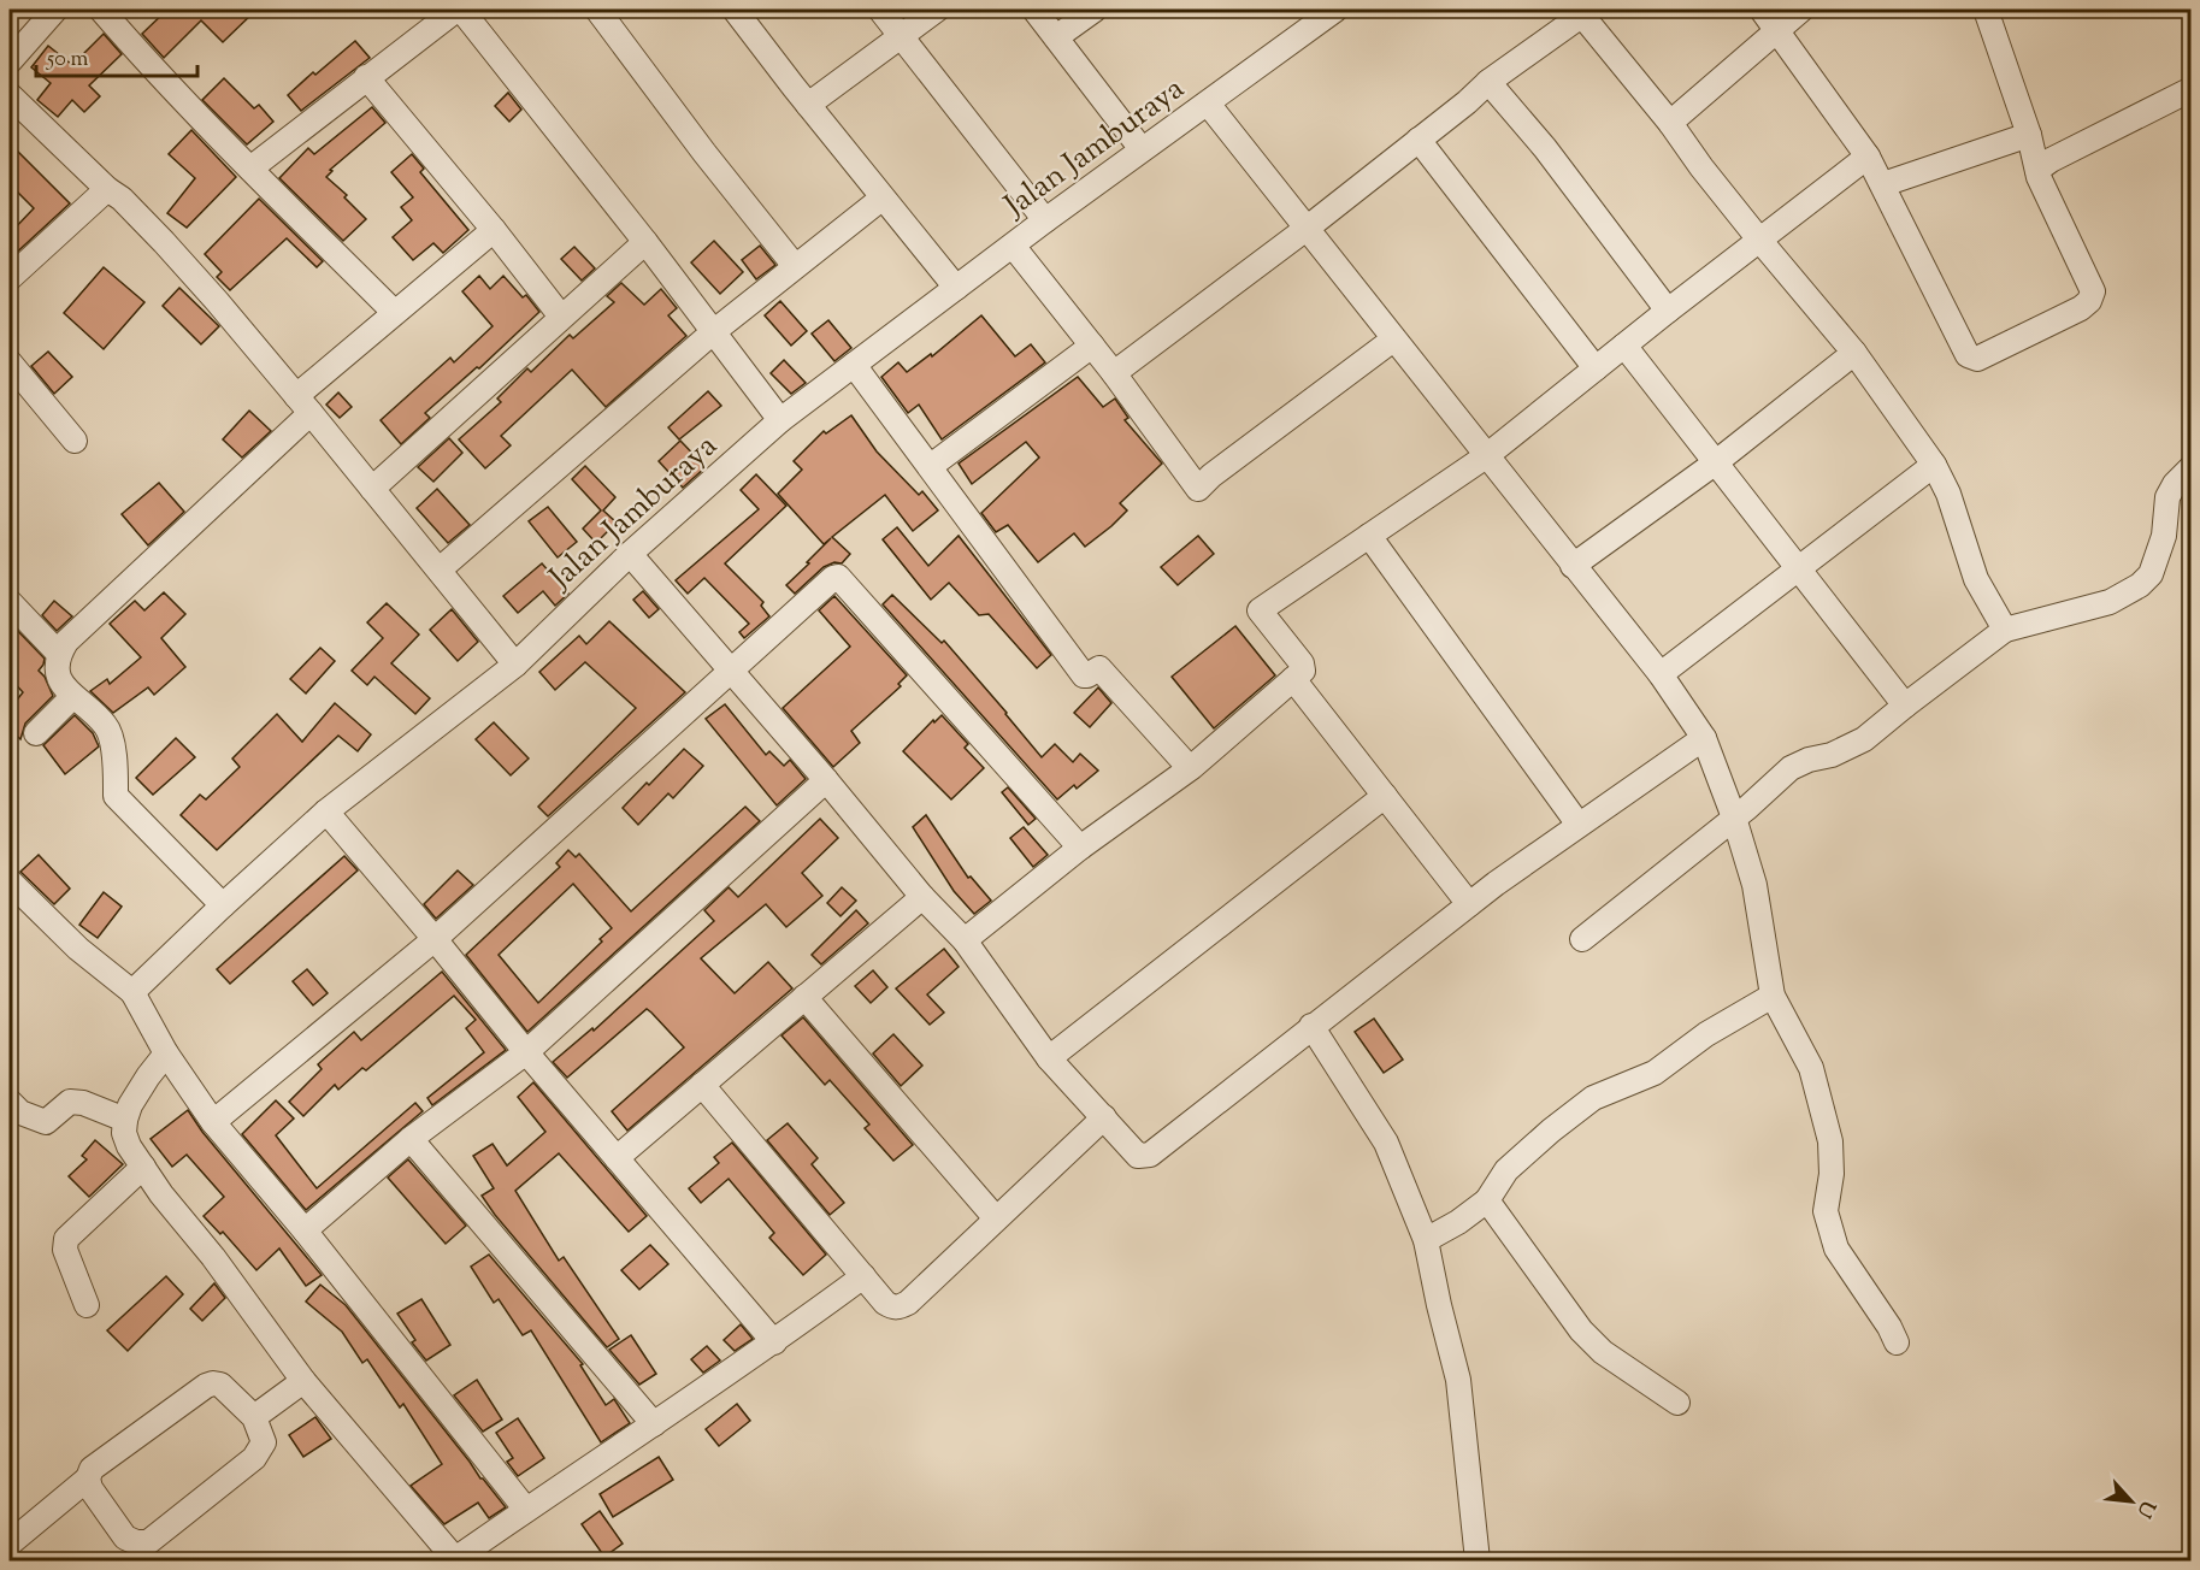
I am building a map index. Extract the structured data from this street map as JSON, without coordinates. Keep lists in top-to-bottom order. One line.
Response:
{"streets":{"street":["Jalan Jamburaya"]},"scale_bar":"50 m","north":"bottom right"}
